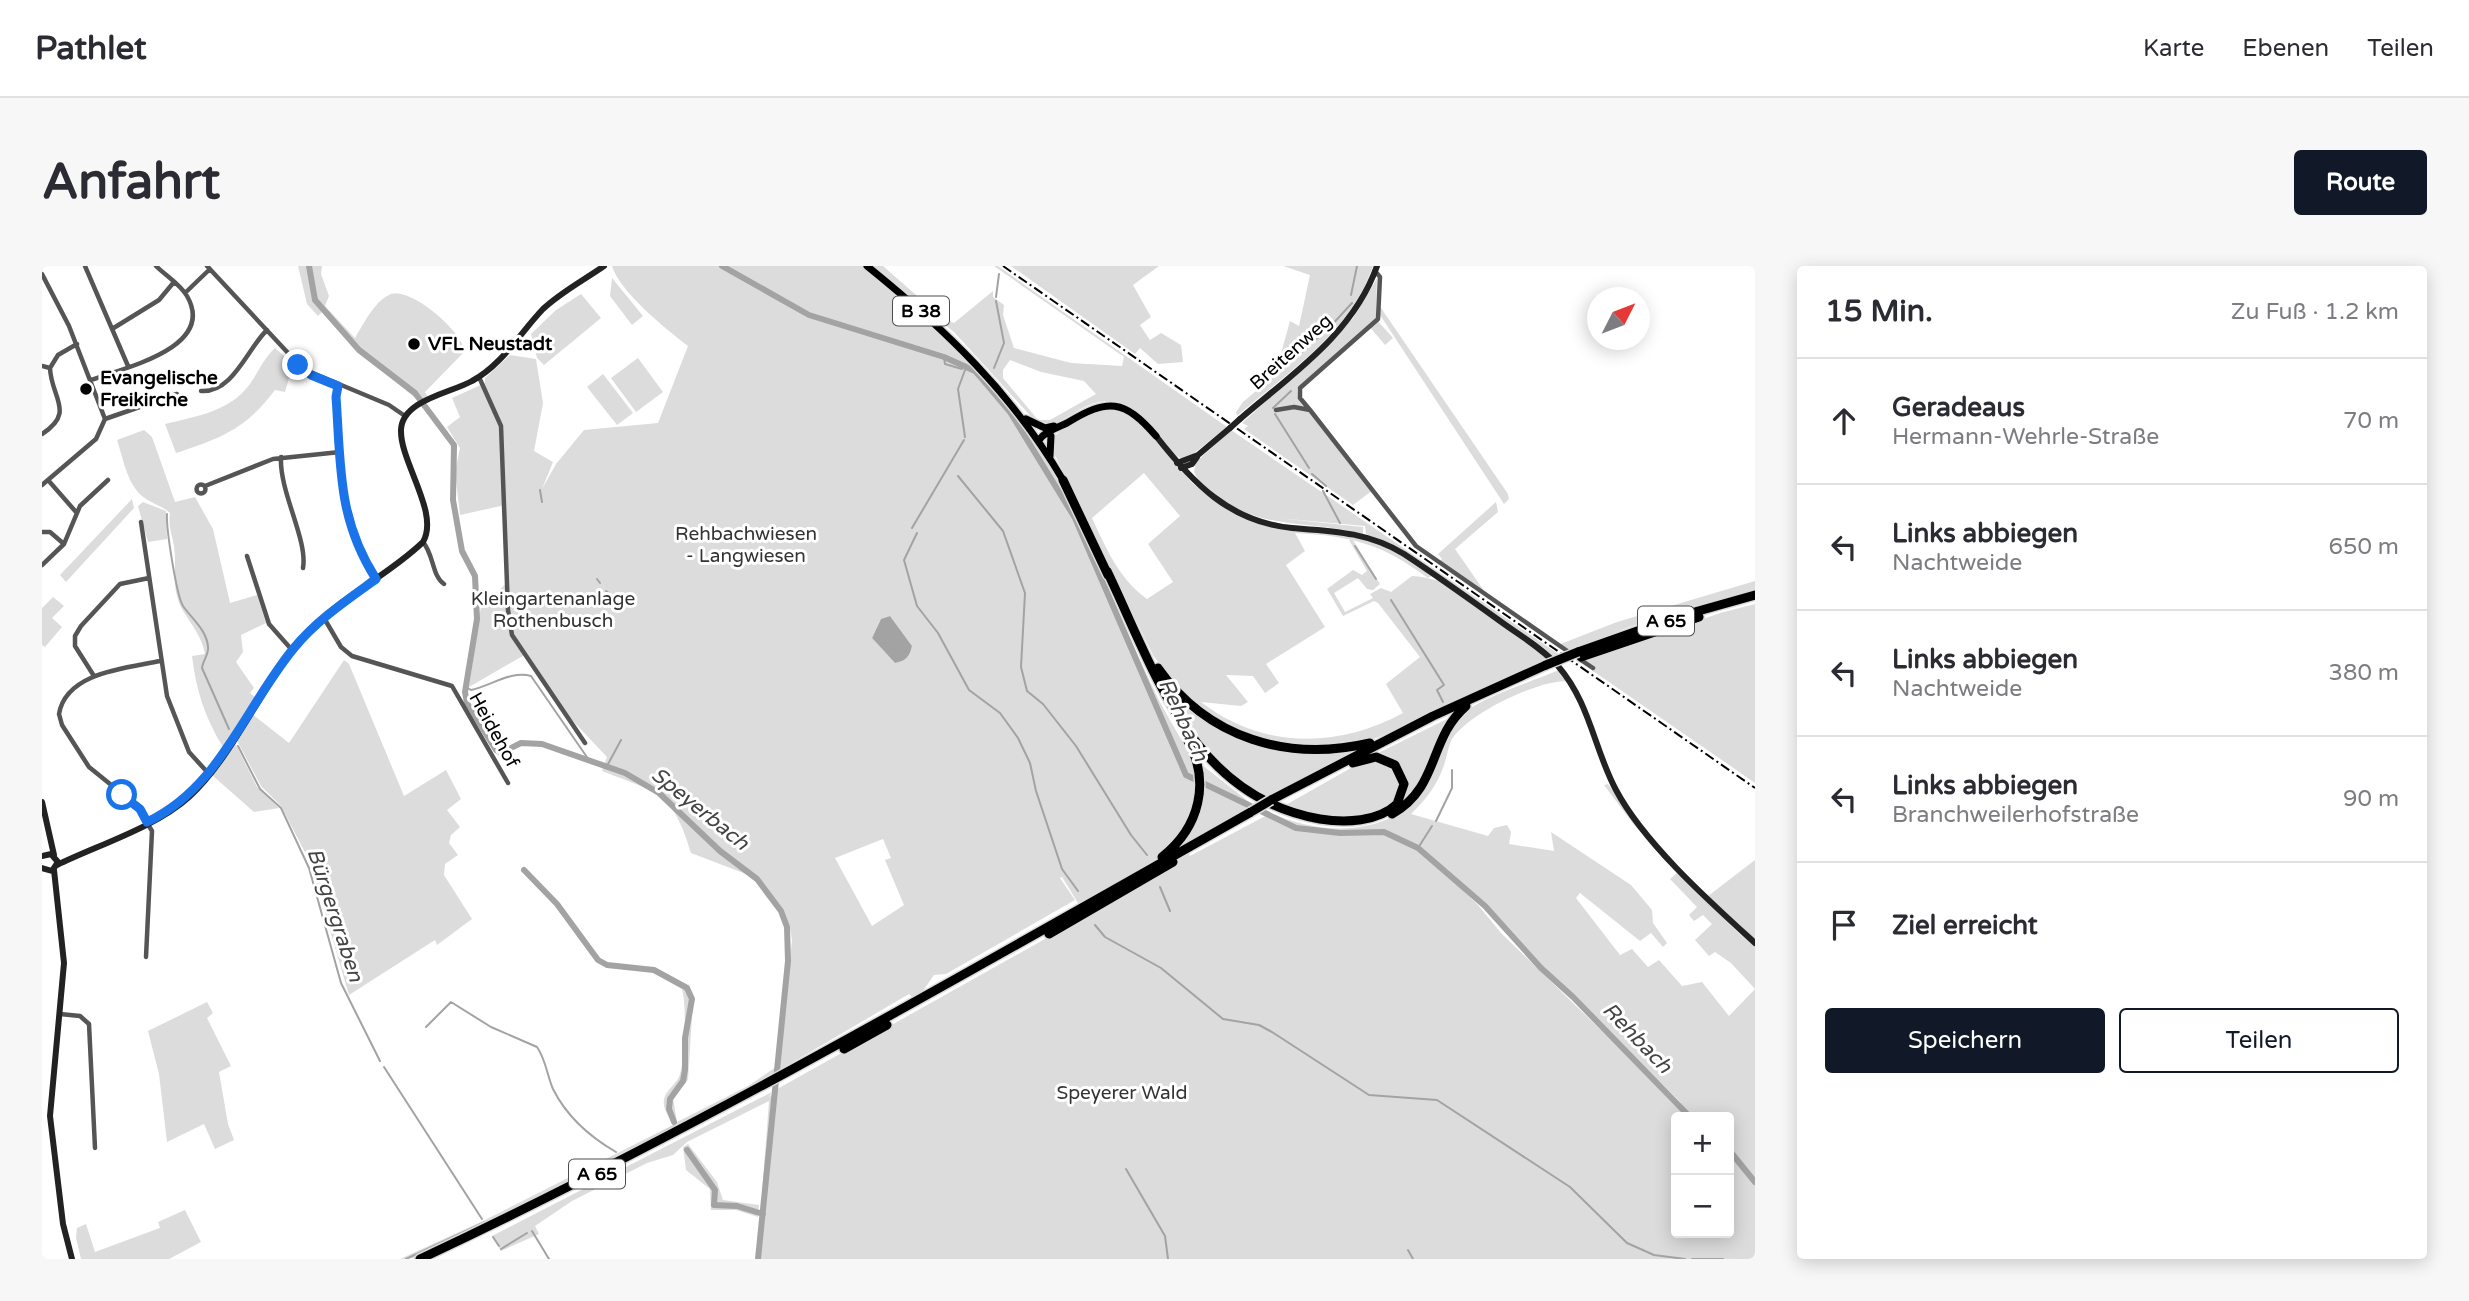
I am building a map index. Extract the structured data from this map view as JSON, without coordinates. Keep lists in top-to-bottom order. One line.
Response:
{"streets":{"highway":["B 38","A 65"],"street":["Breitenweg","Heidehof"]},"water":["Rehbach","Speyerbach","Bürgergraben"],"parks":["Rehbachwiesen - Langwiesen","Kleingartenanlage Rothenbusch","Speyerer Wald"],"places":["VFL Neustadt","Evangelische Freikirche"],"north":"top right","page":{"header":"Pathlet","nav":["Karte","Ebenen","Teilen"],"buttons":["Route",["Speichern","Teilen"]],"title":"Anfahrt","heading":["15 Min.","Zu Fuß · 1.2 km"],"list":[["Geradeaus","Hermann-Wehrle-Straße","70 m"],["Links abbiegen","Nachtweide","650 m"],["Links abbiegen","Nachtweide","380 m"],["Links abbiegen","Branchweilerhofstraße","90 m"],"Ziel erreicht"],"map_buttons":["+","−"]}}
